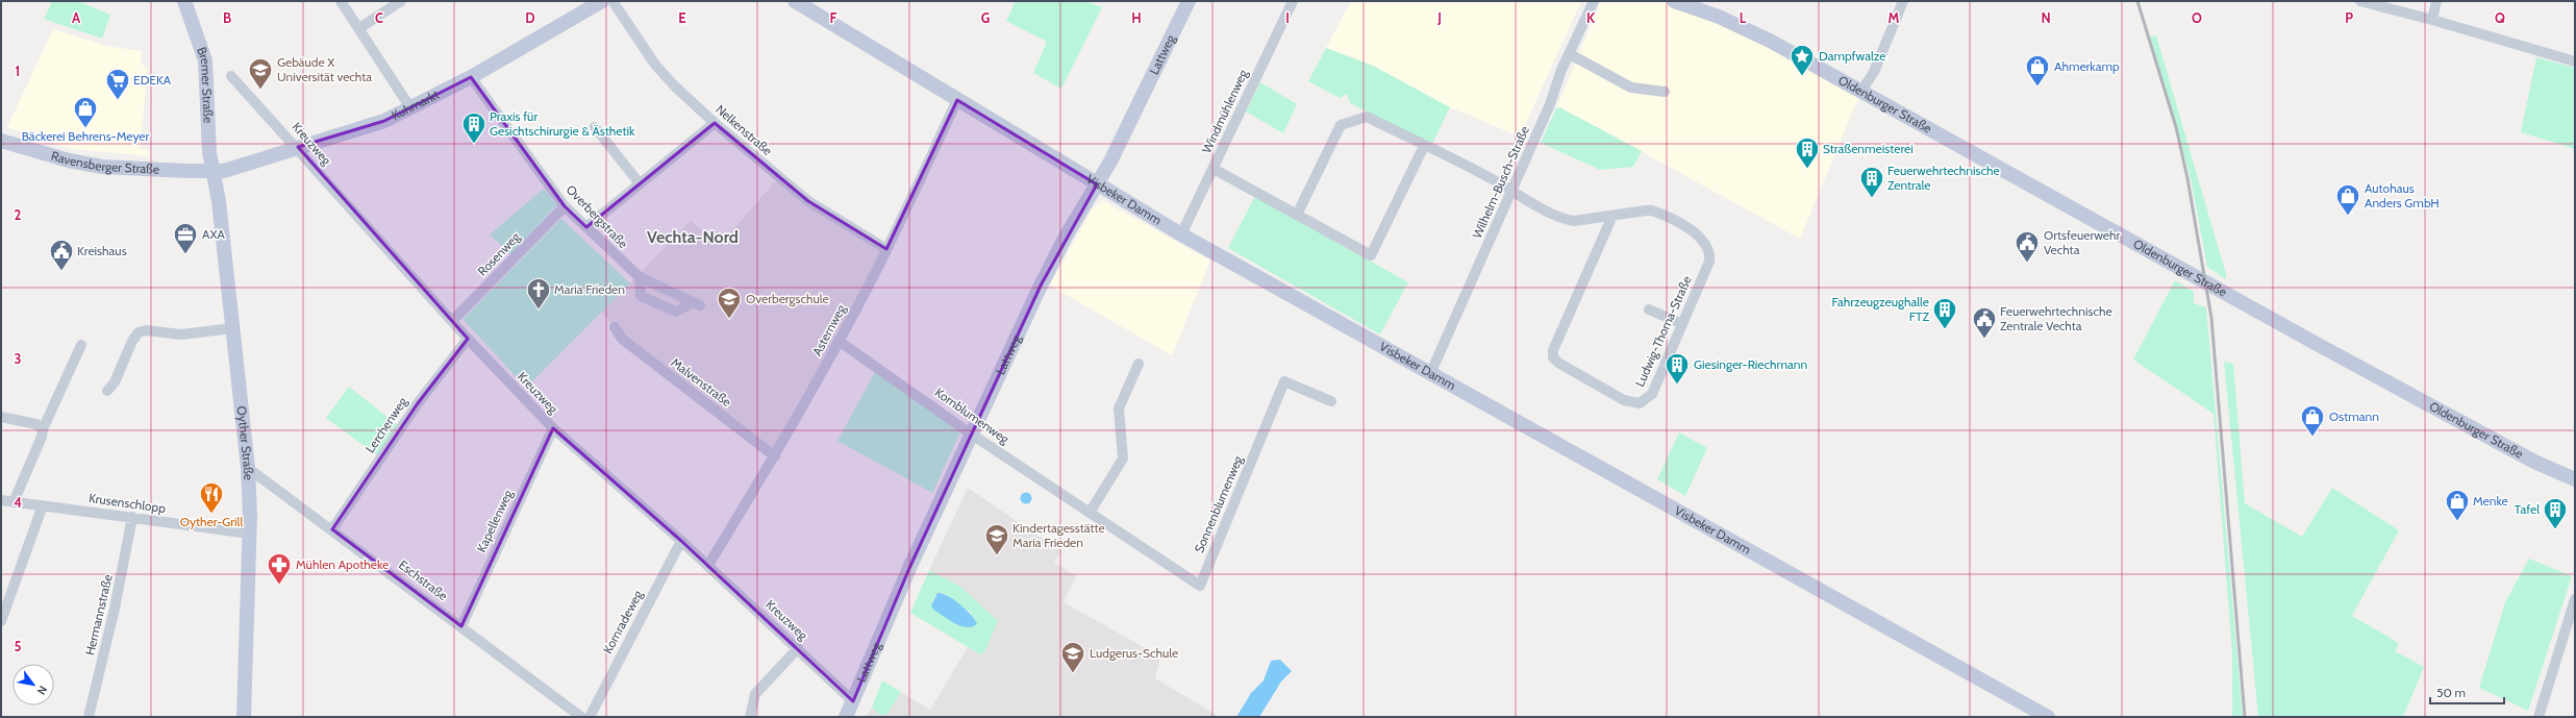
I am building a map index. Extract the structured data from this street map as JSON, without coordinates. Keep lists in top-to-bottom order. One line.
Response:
{"streets":{"street":["Lattweg","Bremer Straße","Oldenburger Straße","Kuhmarkt","Windmühlenweg","Nelkenstraße","Kreuzweg","Ravensberger Straße","Wilhelm-Busch-Straße","Visbeker Damm","Overbergstraße","Rosenweg","Asternweg","Ludwig-Thoma-Straße","Malvenstraße","Kornblumenweg","Lerchenweg","Oyther Straße","Krusenschlopp","Sonnenblumenweg","Kapellenweg","Eschstraße","Hermannstraße","Kornradeweg"]},"crossings":[["Lattweg","Kreuzweg"],["Lattweg","Visbeker Damm"],["Lattweg","Kornblumenweg"],["Bremer Straße","Kuhmarkt"],["Bremer Straße","Ravensberger Straße"],["Bremer Straße","Oyther Straße"],["Kuhmarkt","Kreuzweg"],["Kuhmarkt","Ravensberger Straße"],["Kuhmarkt","Overbergstraße"],["Kuhmarkt","Oyther Straße"],["Windmühlenweg","Visbeker Damm"],["Nelkenstraße","Asternweg"],["Kreuzweg","Rosenweg"],["Kreuzweg","Asternweg"],["Kreuzweg","Lerchenweg"],["Kreuzweg","Kapellenweg"],["Kreuzweg","Kornradeweg"],["Ravensberger Straße","Oyther Straße"],["Wilhelm-Busch-Straße","Visbeker Damm"],["Wilhelm-Busch-Straße","Ludwig-Thoma-Straße"],["Visbeker Damm","Asternweg"],["Overbergstraße","Rosenweg"],["Asternweg","Malvenstraße"],["Asternweg","Kornblumenweg"],["Kornblumenweg","Sonnenblumenweg"],["Lerchenweg","Eschstraße"],["Oyther Straße","Krusenschlopp"],["Oyther Straße","Eschstraße"],["Krusenschlopp","Hermannstraße"],["Kapellenweg","Eschstraße"]],"districts":["Vechta-Nord"],"places":{"place":["Dampfwalze"],"shop":["Ahmerkamp","Bäckerei Behrens-Meyer","Autohaus Anders GmbH","Ostmann","Menke"],"school or university":["Gebäude X Universität vechta","Overbergschule","Kindertagesstätte Maria Frieden","Ludgerus-Schule"],"supermarket":["EDEKA"],"building":["Praxis für Gesichtschirurgie & Ästhetik","Straßenmeisterei","Feuerwehrtechnische Zentrale","Fahrzeugzeughalle FTZ","Giesinger-Riechmann","Tafel"],"office":["AXA"],"public building":["Ortsfeuerwehr Vechta","Kreishaus","Feuerwehrtechnische Zentrale Vechta"],"church":["Maria Frieden"],"restaurant":["Oyther-Grill"],"pharmacy":["Mühlen Apotheke"]},"scale_bar":"50 m","north":"bottom right","grid":{"columns":["A","B","C","D","E","F","G","H","I","J","K","L","M","N","O","P","Q"],"rows":["1","2","3","4","5"]}}
